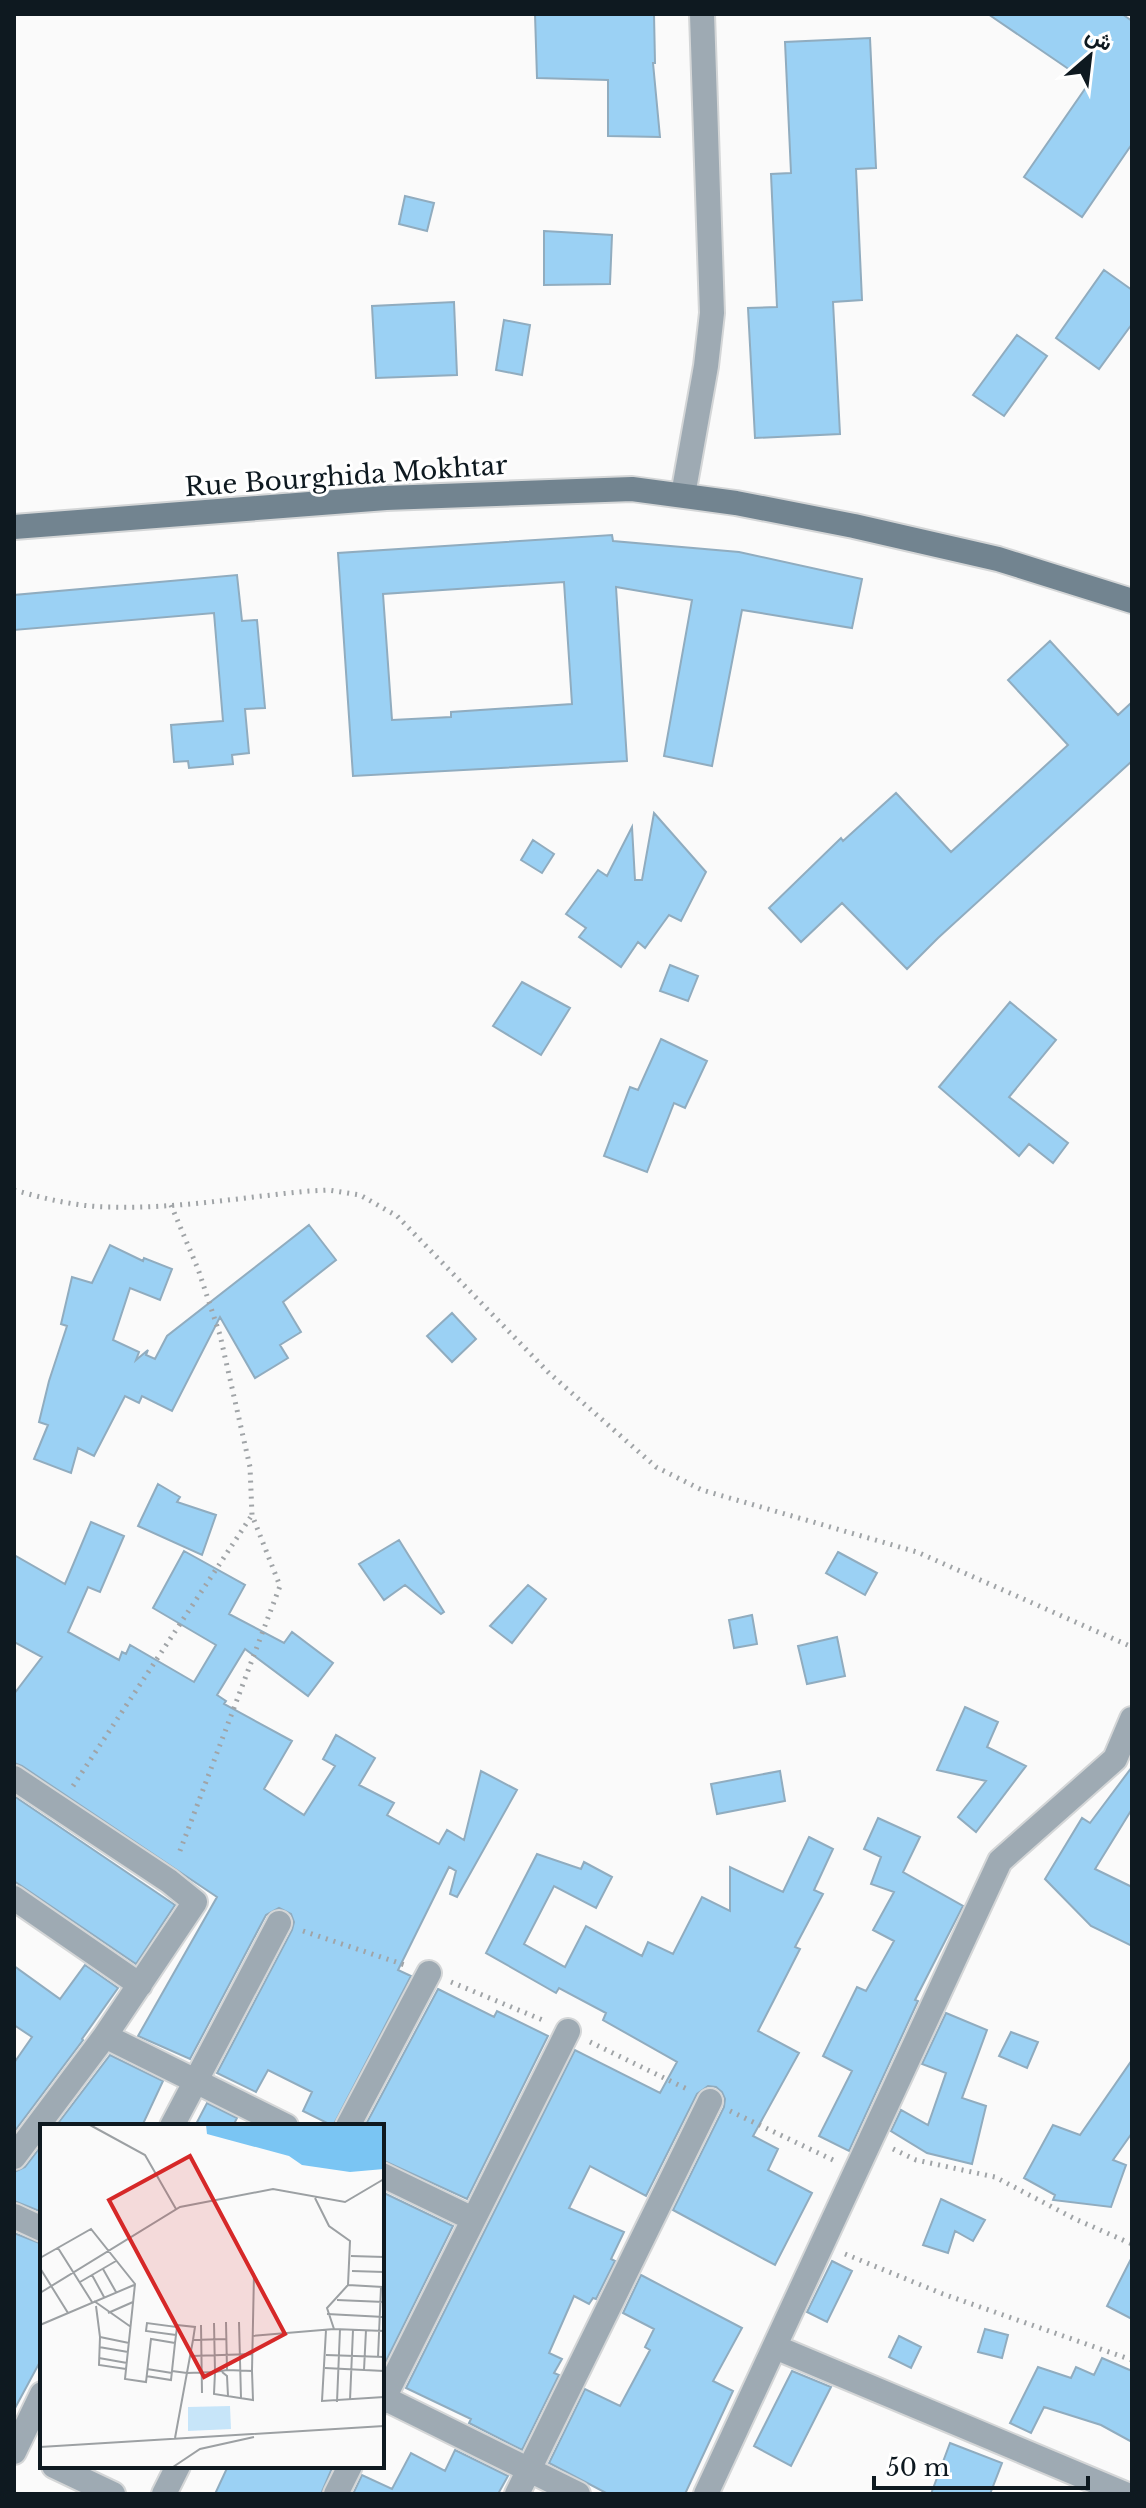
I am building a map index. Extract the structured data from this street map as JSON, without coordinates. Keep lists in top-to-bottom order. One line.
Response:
{"streets":{"main road":["Rue Bourghida Mokhtar"]},"scale_bar":"50 m","north":"top right"}
